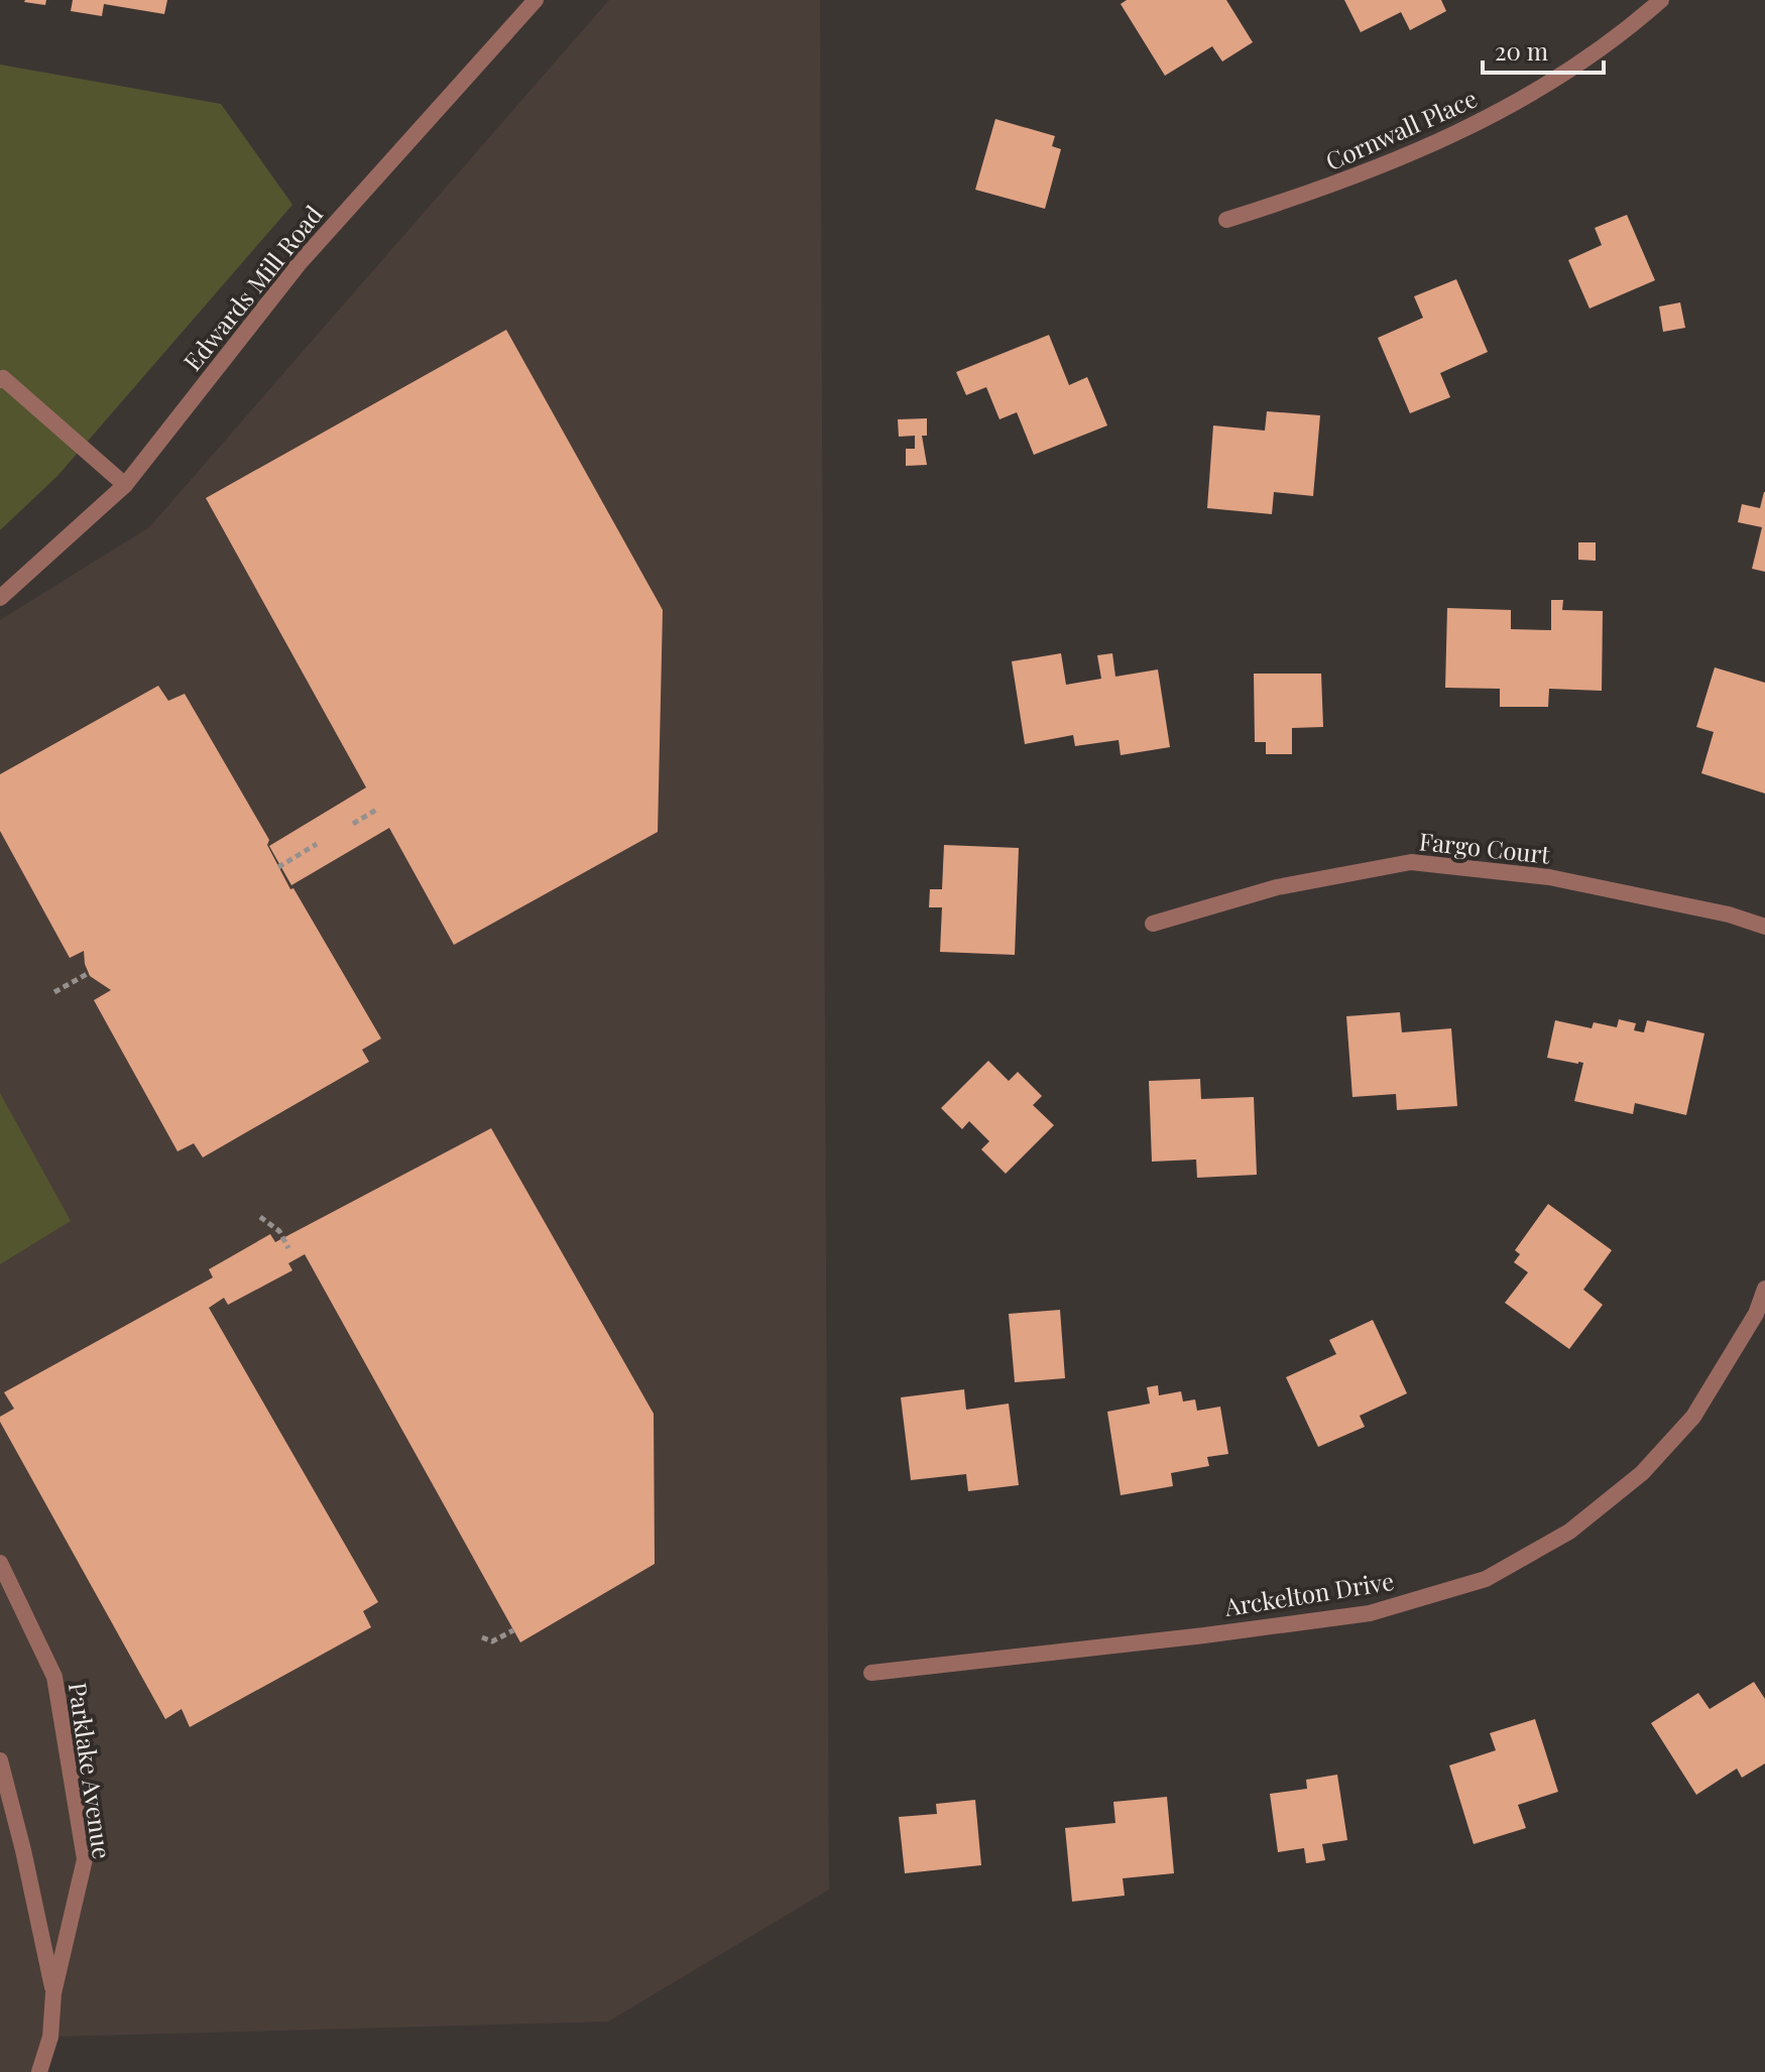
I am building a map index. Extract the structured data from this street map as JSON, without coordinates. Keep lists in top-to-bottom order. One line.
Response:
{"streets":{"street":["Cornwall Place","Edwards Mill Road","Fargo Court","Arckelton Drive","Parklake Avenue"]},"scale_bar":"20 m"}
